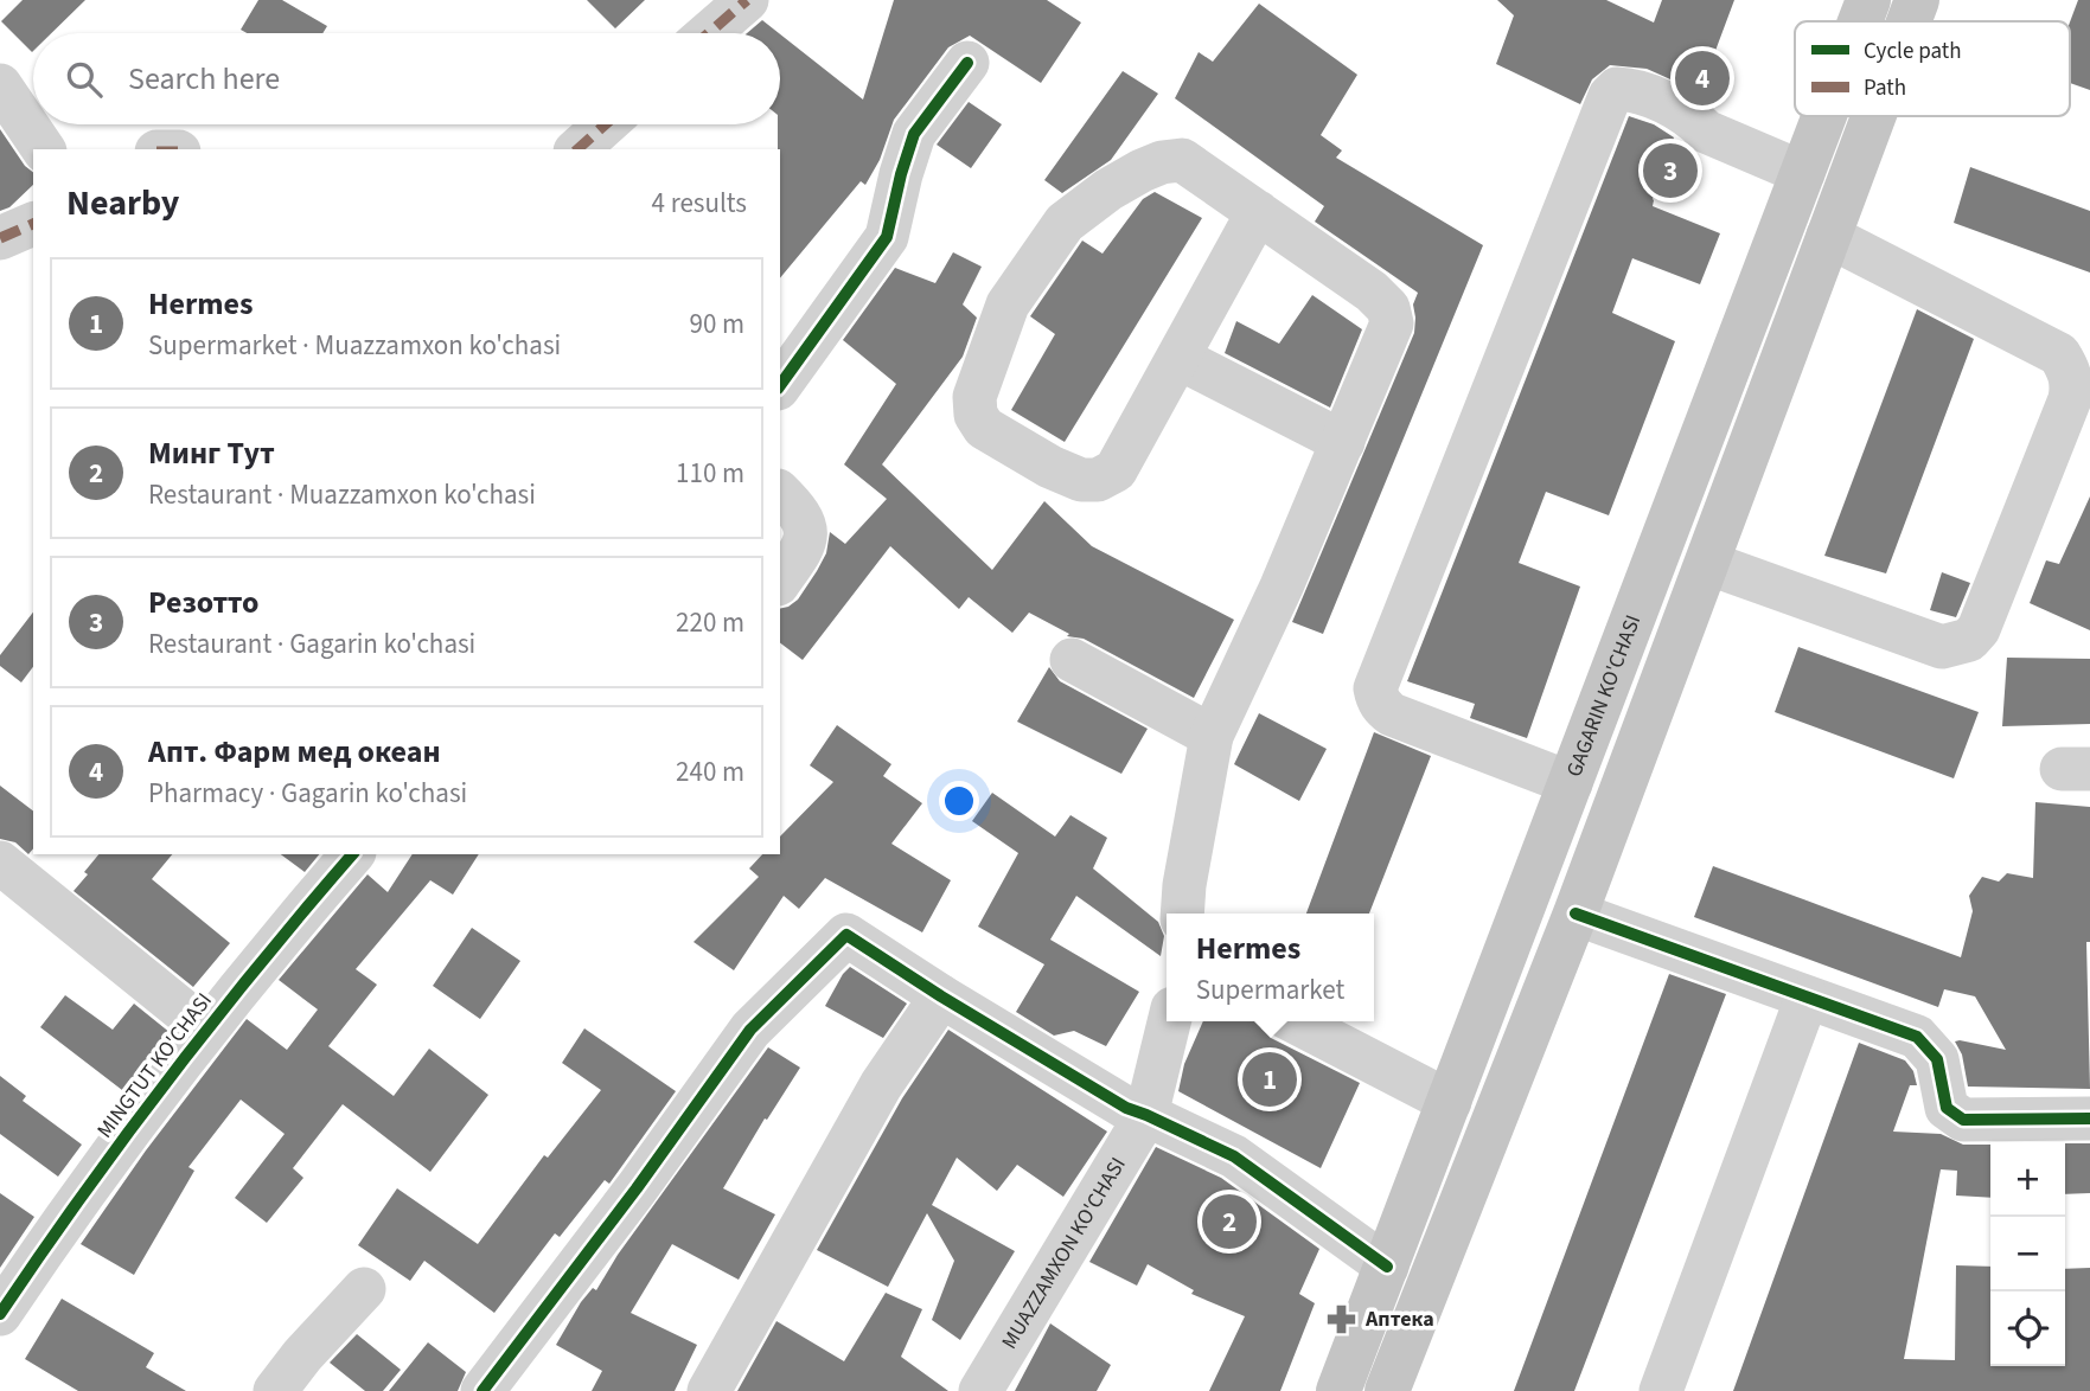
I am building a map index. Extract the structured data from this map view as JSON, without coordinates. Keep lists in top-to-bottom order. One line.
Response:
{"streets":{"main road":["GAGARIN KO'CHASI"],"street":["MINGTUT KO'CHASI","MUAZZAMXON KO'CHASI"]},"places":{"pharmacy":["Аптека"]},"legend":["Cycle path","Path"],"page":{"search":"Search here","pins":["4","3","1","2"],"heading":["Nearby","4 results"],"list":[{"mark":"1","name":"Hermes","note":"Supermarket · Muazzamxon ko'chasi","value":"90 m"},{"mark":"2","name":"Минг Тут","note":"Restaurant · Muazzamxon ko'chasi","value":"110 m"},{"mark":"3","name":"Резотто","note":"Restaurant · Gagarin ko'chasi","value":"220 m"},{"mark":"4","name":"Апт. Фарм мед океан","note":"Pharmacy · Gagarin ko'chasi","value":"240 m"}],"popup":["Hermes","Supermarket"],"map_buttons":["+","−"]}}
